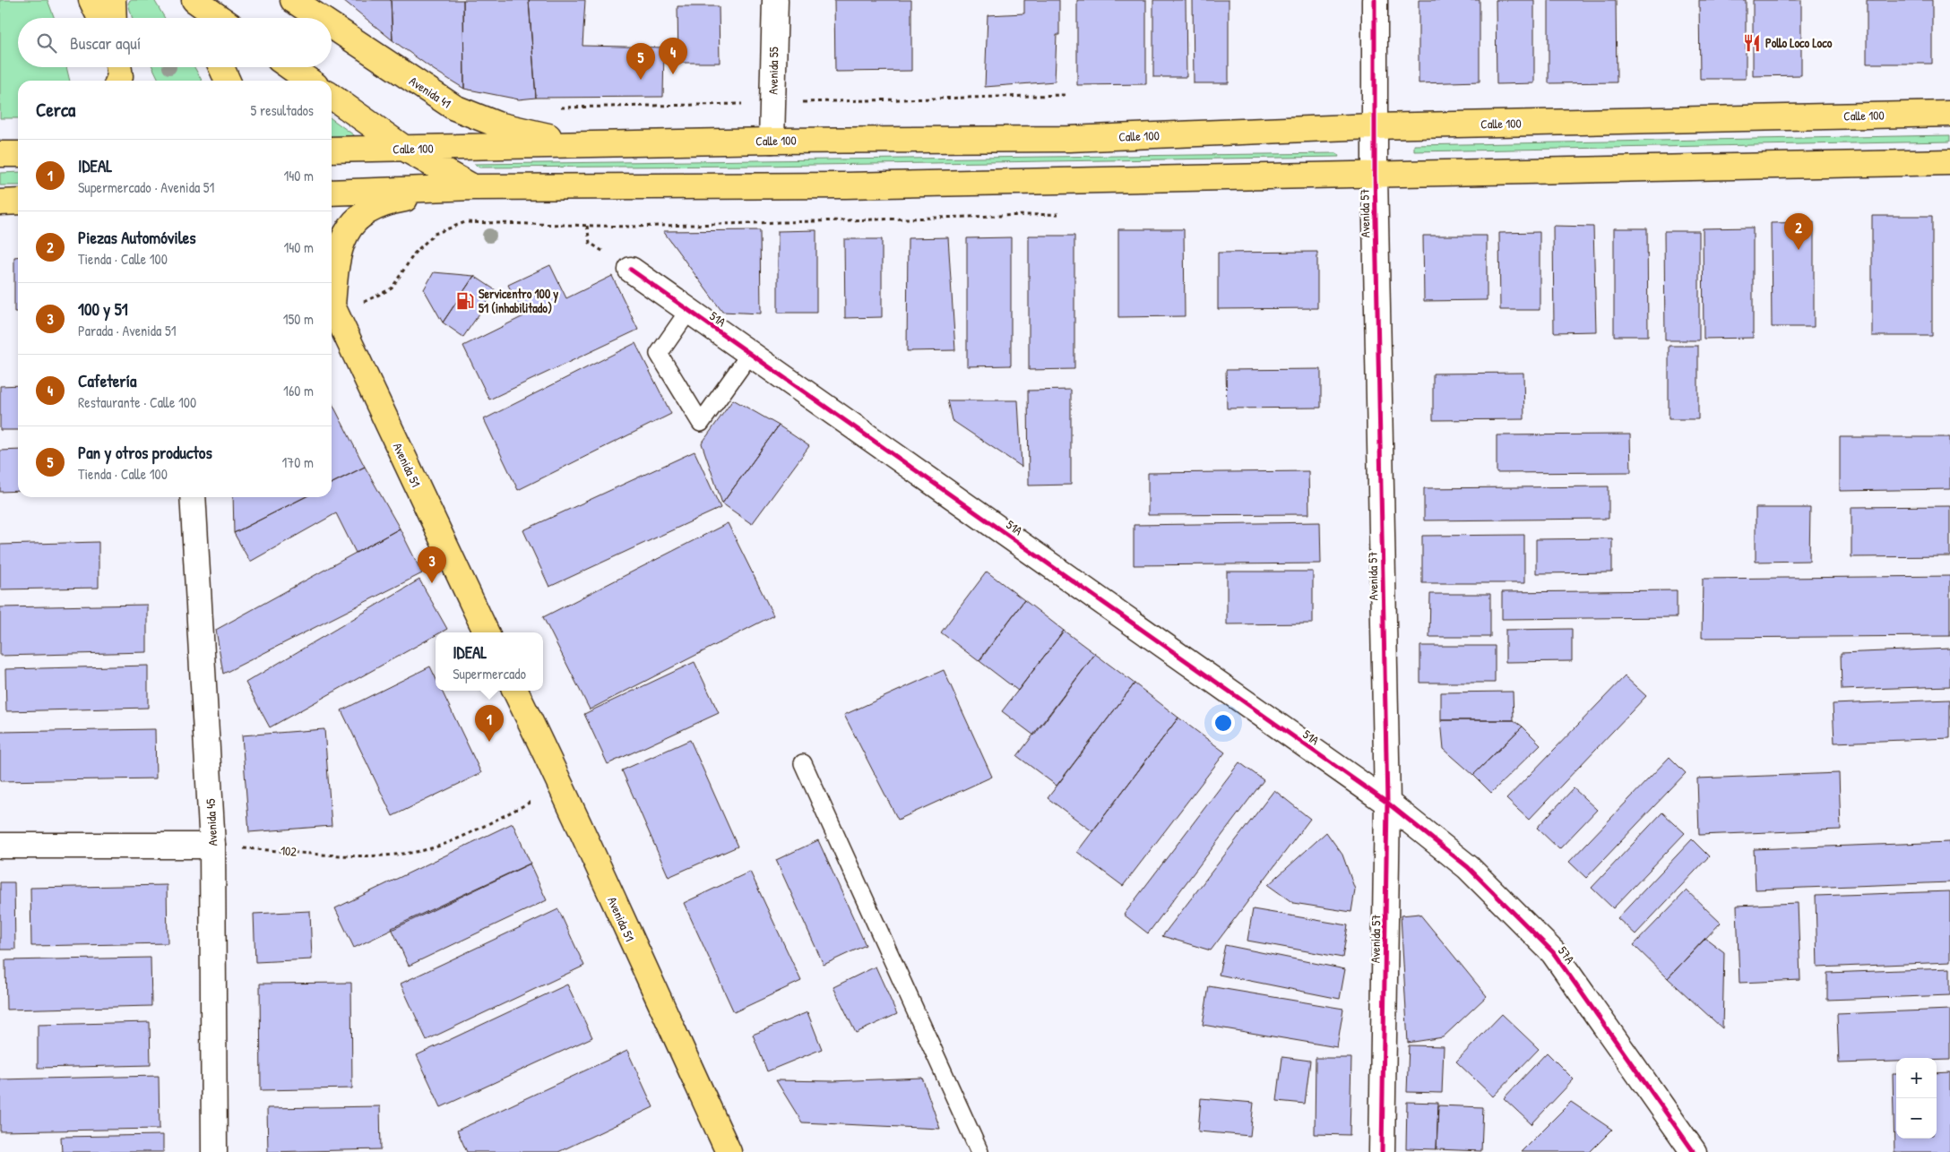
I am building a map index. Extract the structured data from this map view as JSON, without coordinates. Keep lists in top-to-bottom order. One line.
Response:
{"streets":{"main road":["Avenida 41","Calle 100","Avenida 51"],"street":["Avenida 55","Avenida 57","51A","Avenida 45","57A"],"path":["102"]},"crossings":[["Avenida 55","Calle 100"],["Avenida 41","Calle 100"],["Calle 100","Avenida 57"],["Avenida 57","51A"],["Avenida 57","57A"],["51A","57A"],["Avenida 51","102"],["Avenida 45","102"]],"places":{"restaurant":["Pollo Loco Loco"],"fuel station":["Servicentro 100 y 51 (inhabilitado)"]},"page":{"search":"Buscar aquí","pins":["4","5","2","3","1"],"heading":["Cerca","5 resultados"],"list":[{"mark":"1","name":"IDEAL","note":"Supermercado · Avenida 51","value":"140 m"},{"mark":"2","name":"Piezas Automóviles","note":"Tienda · Calle 100","value":"140 m"},{"mark":"3","name":"100 y 51","note":"Parada · Avenida 51","value":"150 m"},{"mark":"4","name":"Cafetería","note":"Restaurante · Calle 100","value":"160 m"},{"mark":"5","name":"Pan y otros productos","note":"Tienda · Calle 100","value":"170 m"}],"popup":["IDEAL","Supermercado"],"map_buttons":["+","−"]}}
